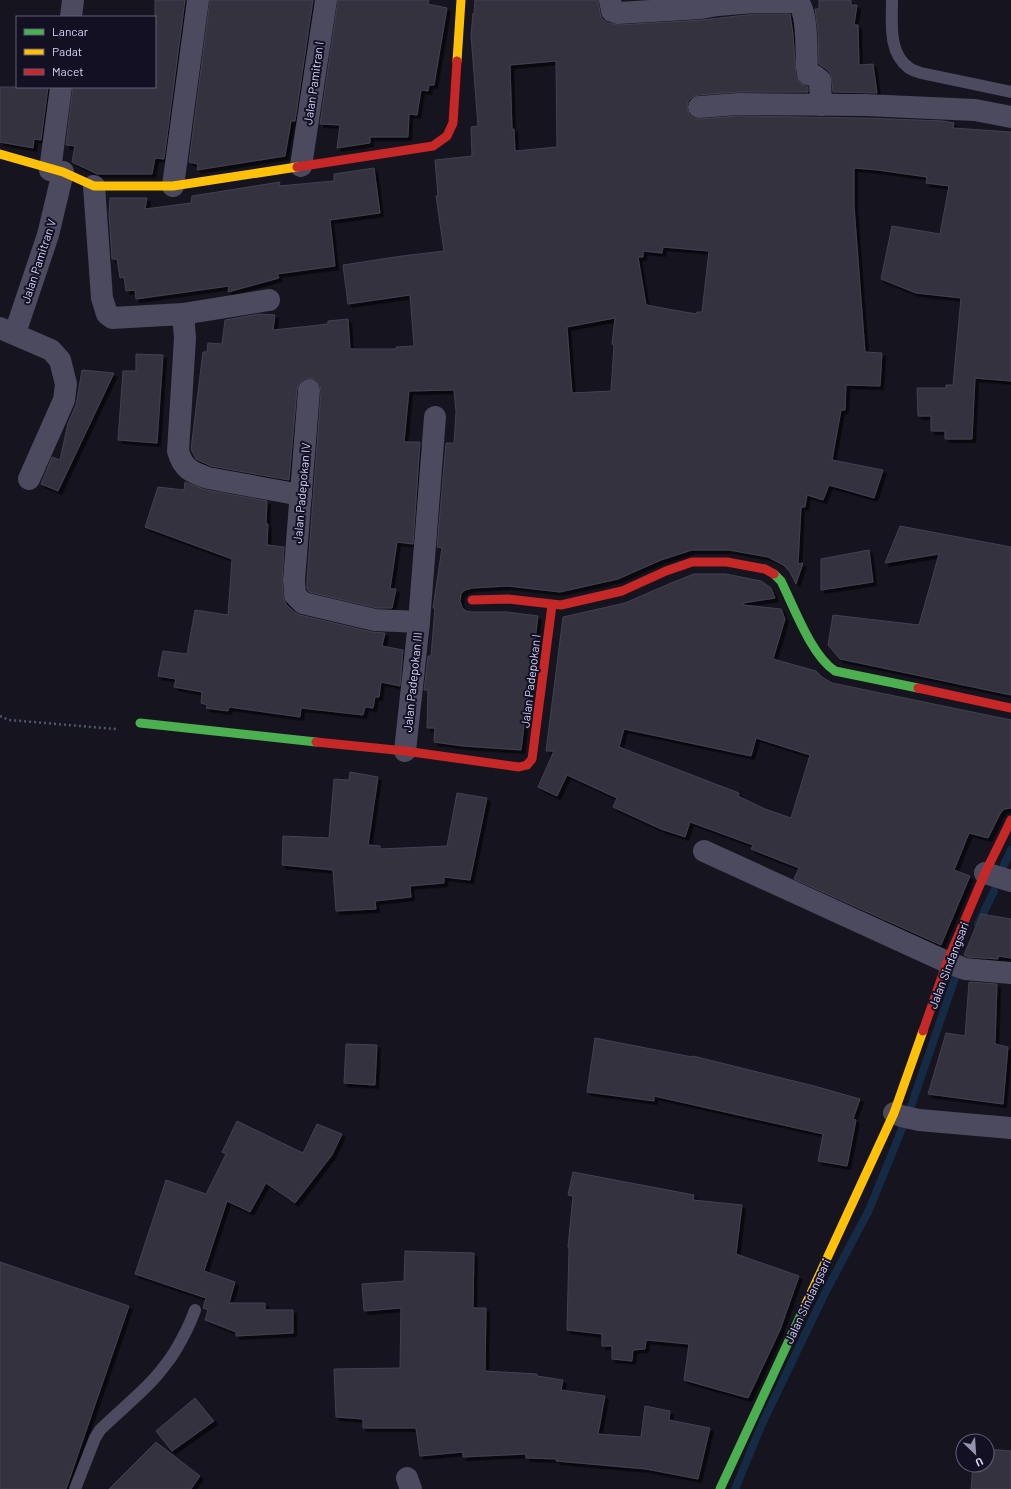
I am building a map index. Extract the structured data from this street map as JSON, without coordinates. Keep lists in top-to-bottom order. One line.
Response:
{"streets":{"street":["Jalan Pamitran I","Jalan Pamitran V","Jalan Padepokan IV","Jalan Padepokan I","Jalan Padepokan III","Jalan Sindangsari"]},"crossings":[["Jalan Padepokan IV","Jalan Padepokan III"],["Jalan Padepokan I","Jalan Padepokan III"]],"legend":["Lancar","Padat","Macet"],"north":"bottom right"}
